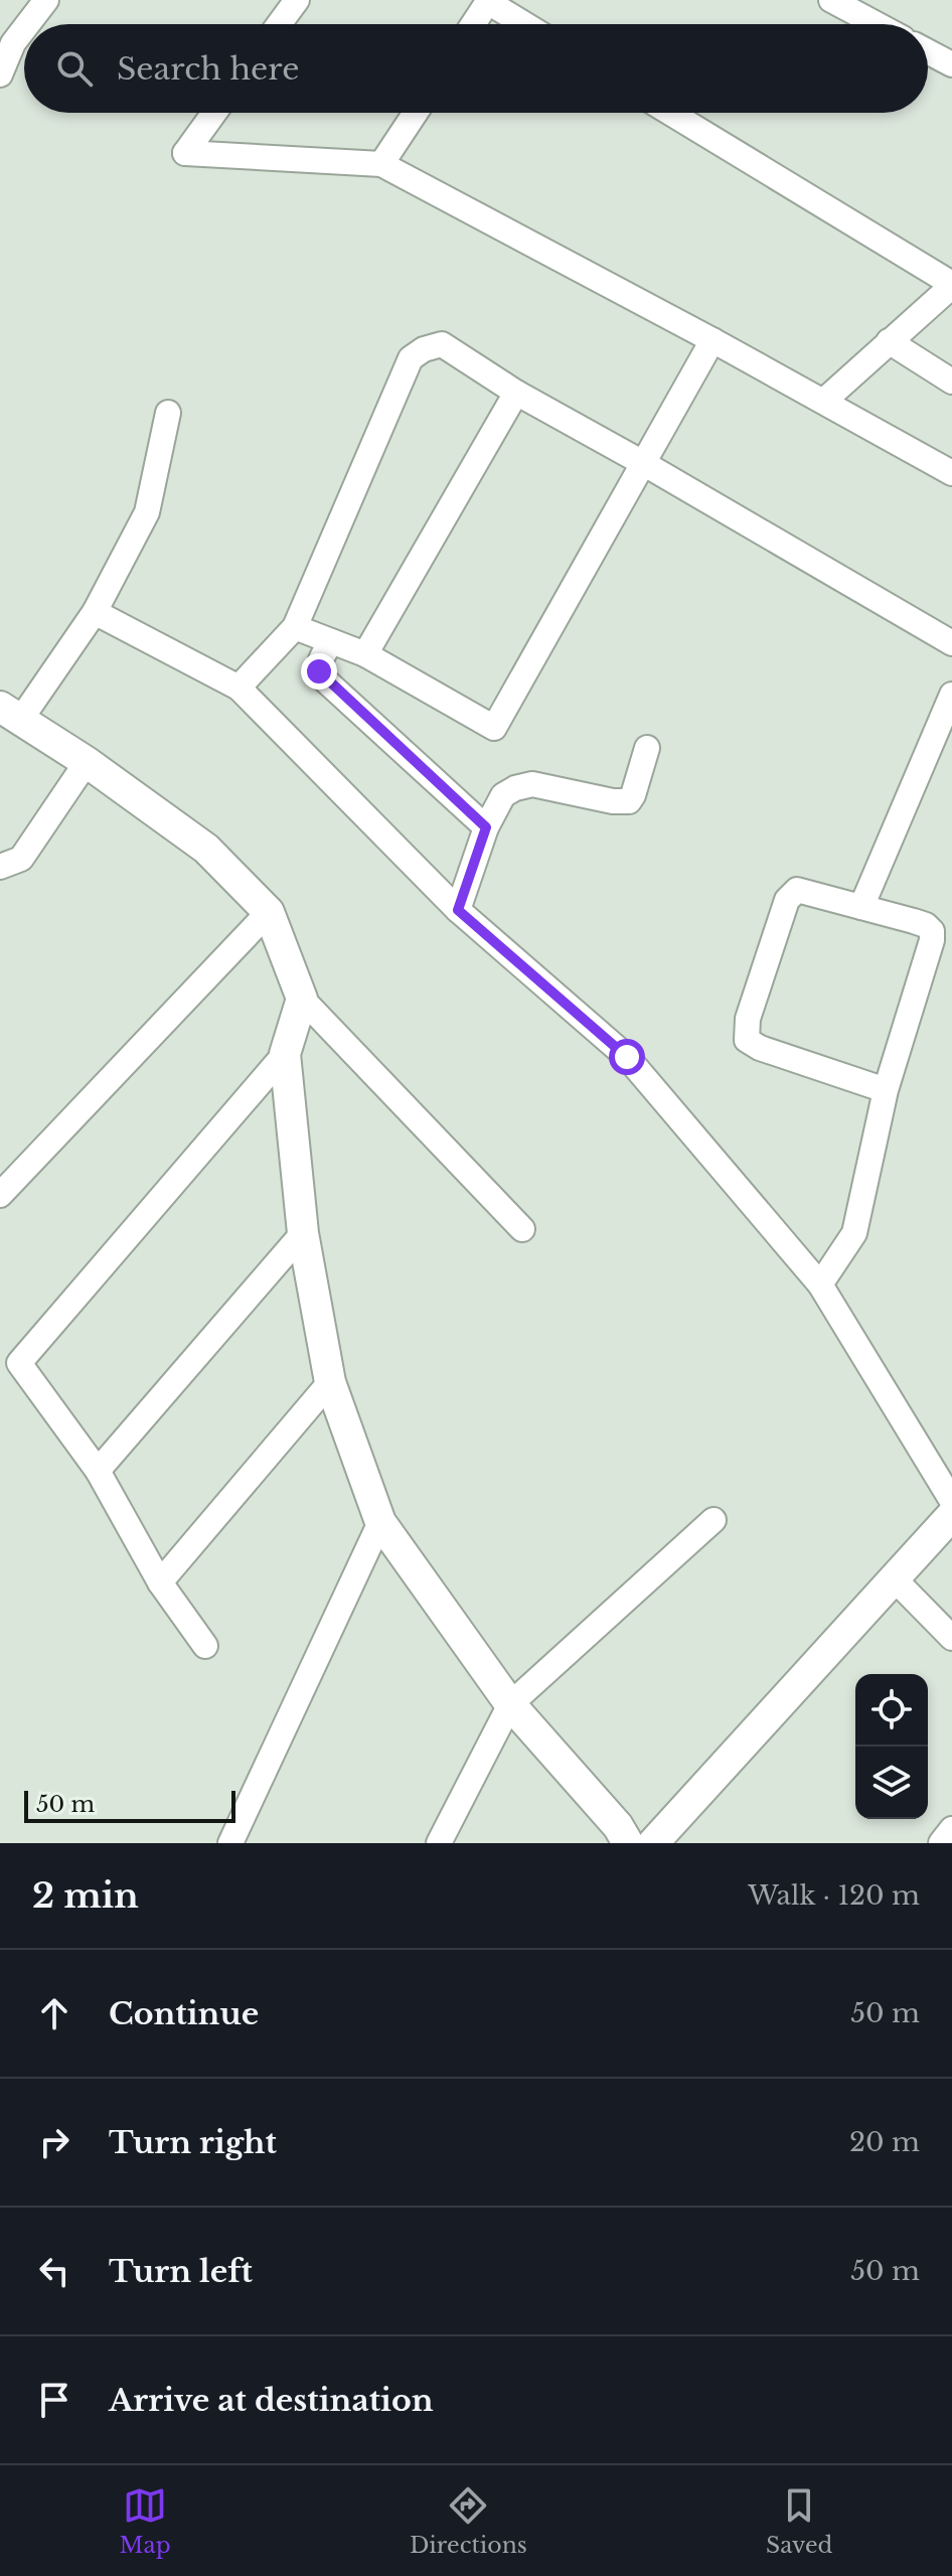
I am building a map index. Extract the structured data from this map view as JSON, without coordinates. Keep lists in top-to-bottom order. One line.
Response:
{"scale_bar":"50 m","page":{"search":"Search here","scale":"50 m","heading":["2 min","Walk · 120 m"],"list":[["Continue","50 m"],["Turn right","20 m"],["Turn left","50 m"],"Arrive at destination"],"nav":["Map","Directions","Saved"]}}
